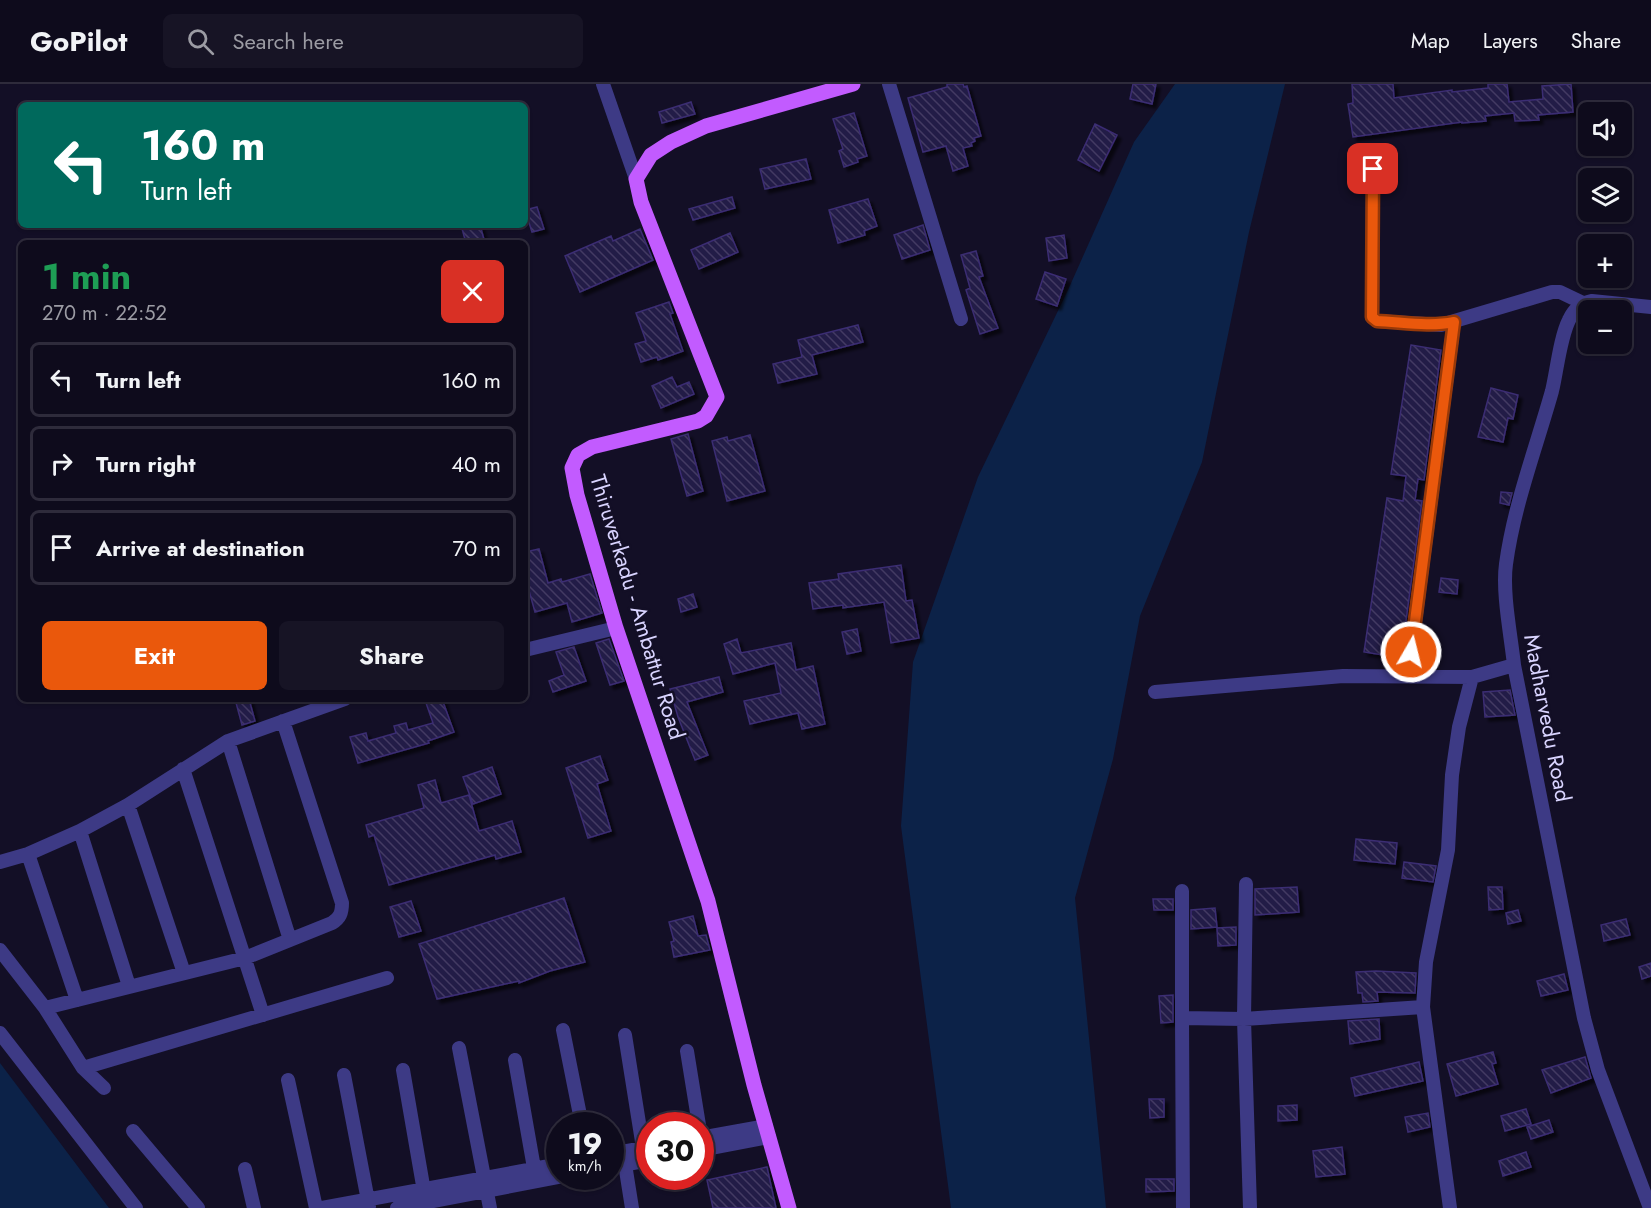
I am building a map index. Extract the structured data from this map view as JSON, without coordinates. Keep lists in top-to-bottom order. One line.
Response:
{"streets":{"main road":["Thiruverkadu - Ambattur Road"],"street":["Madharvedu Road"]},"page":{"header":"GoPilot","search":"Search here","nav":["Map","Layers","Share"],"map_buttons":["+","−"],"turn":["160 m","Turn left"],"heading":["1 min","270 m · 22:52"],"list":[{"name":"Turn left","value":"160 m"},{"name":"Turn right","value":"40 m"},{"name":"Arrive at destination","value":"70 m"}],"buttons":["Exit","Share"],"speed":"19 km/h","limit":"30"}}
